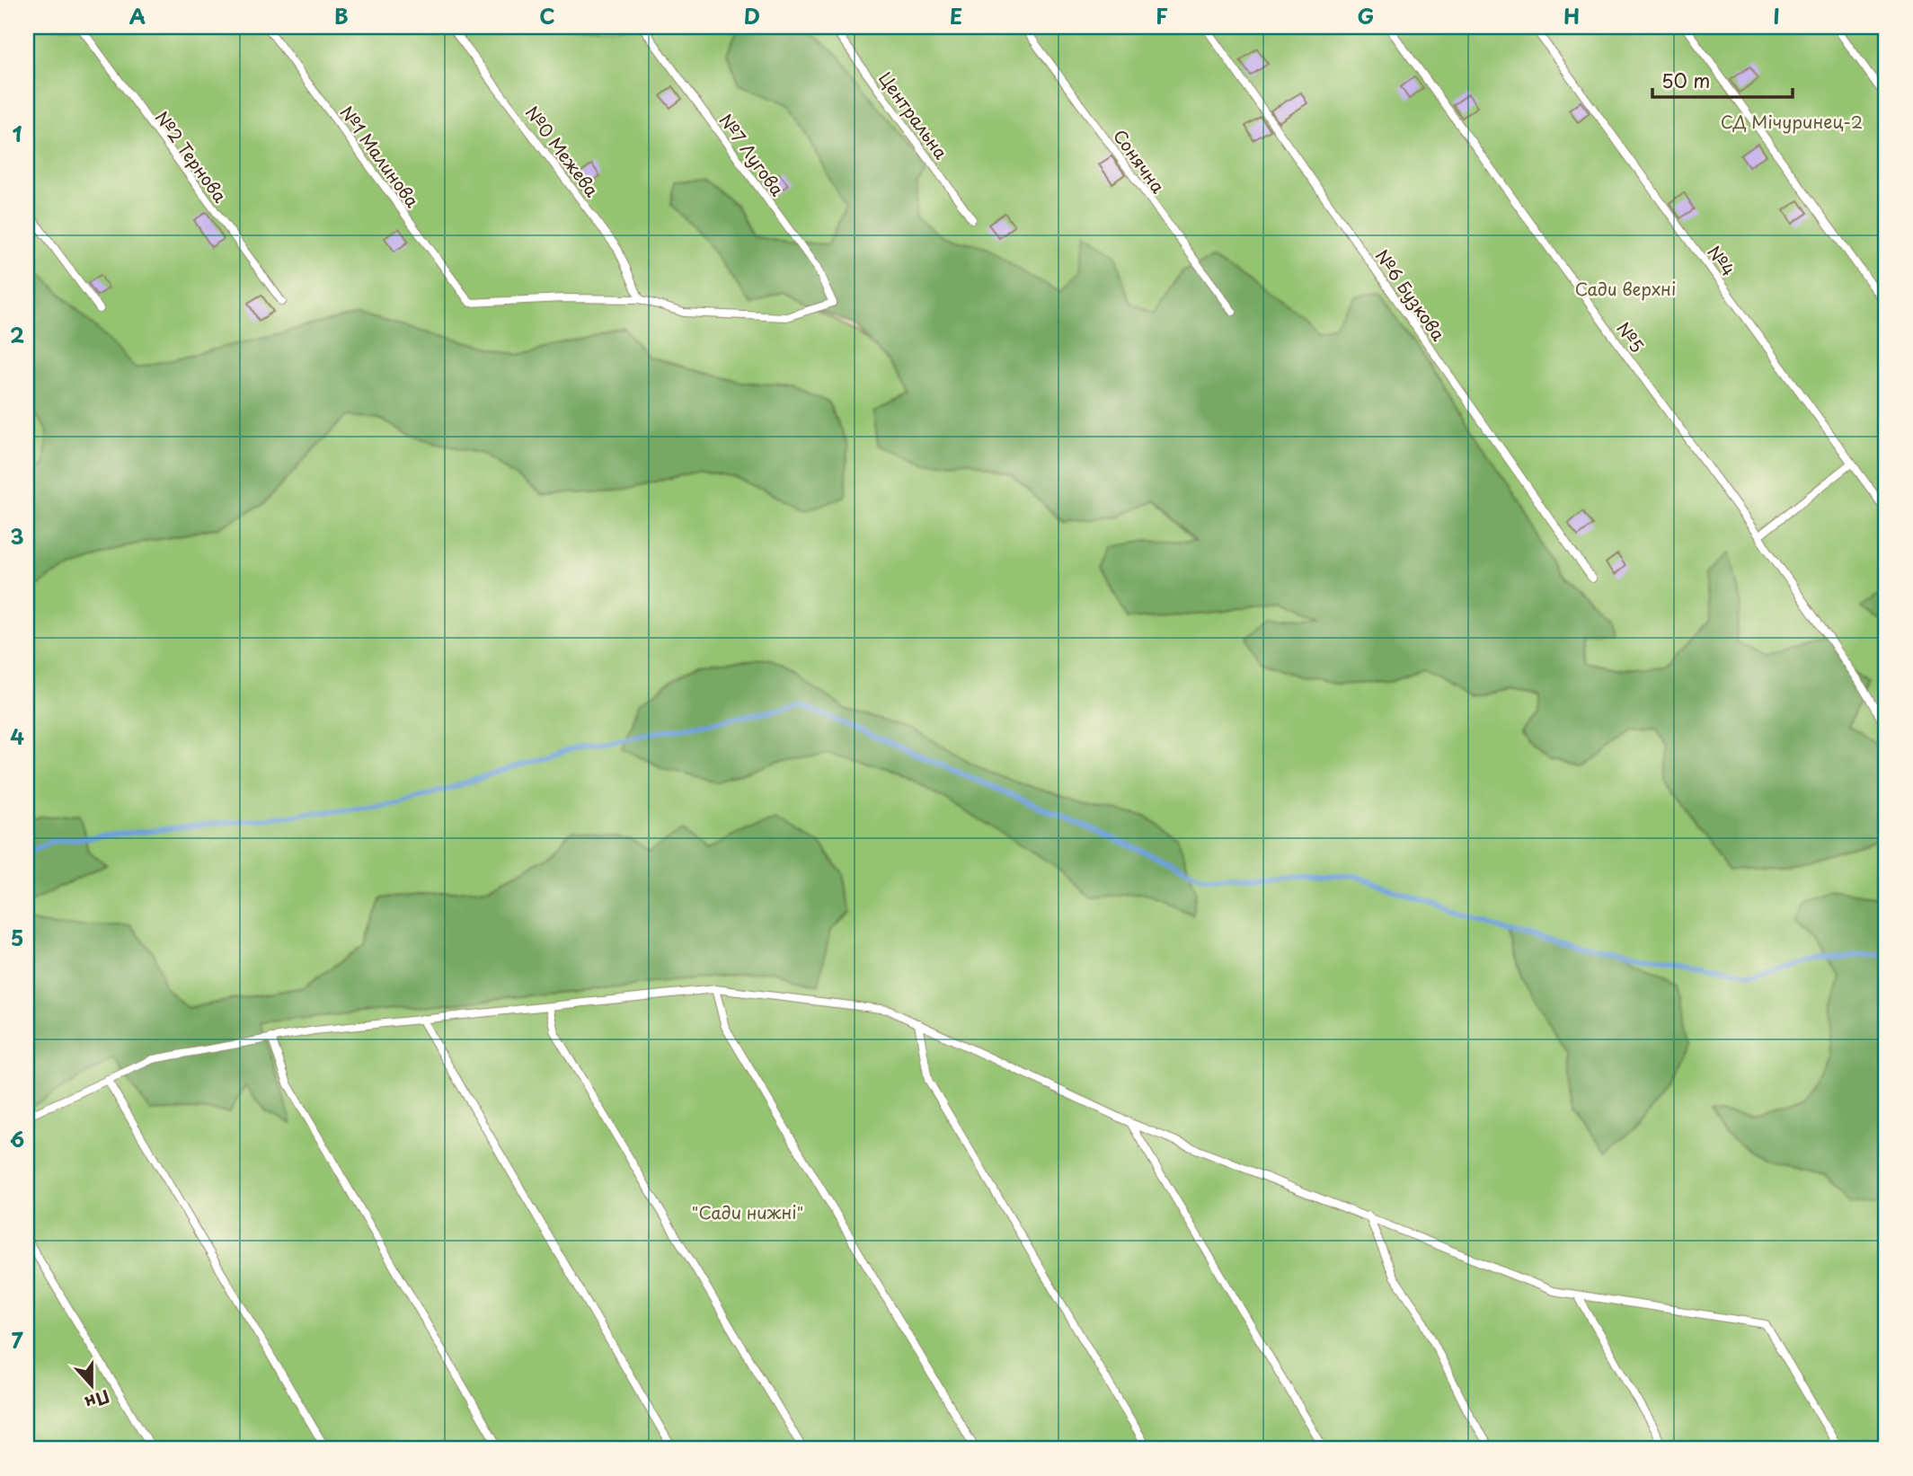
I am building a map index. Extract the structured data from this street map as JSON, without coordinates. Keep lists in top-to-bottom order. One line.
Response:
{"streets":{"lane":["Центральна","№0 Межева","№7 Лугова","№2 Тернова","№1 Малинова","Сонячна","№4","№6 Бузкова","№5"]},"crossings":[["№0 Межева","№7 Лугова"],["№0 Межева","№1 Малинова"],["№7 Лугова","№1 Малинова"]],"parks":["СД Мічуринец-2","Сади верхні","\"Сади нижні\""],"scale_bar":"50 m","north":"bottom","grid":{"columns":["A","B","C","D","E","F","G","H","I"],"rows":["1","2","3","4","5","6","7"]}}
